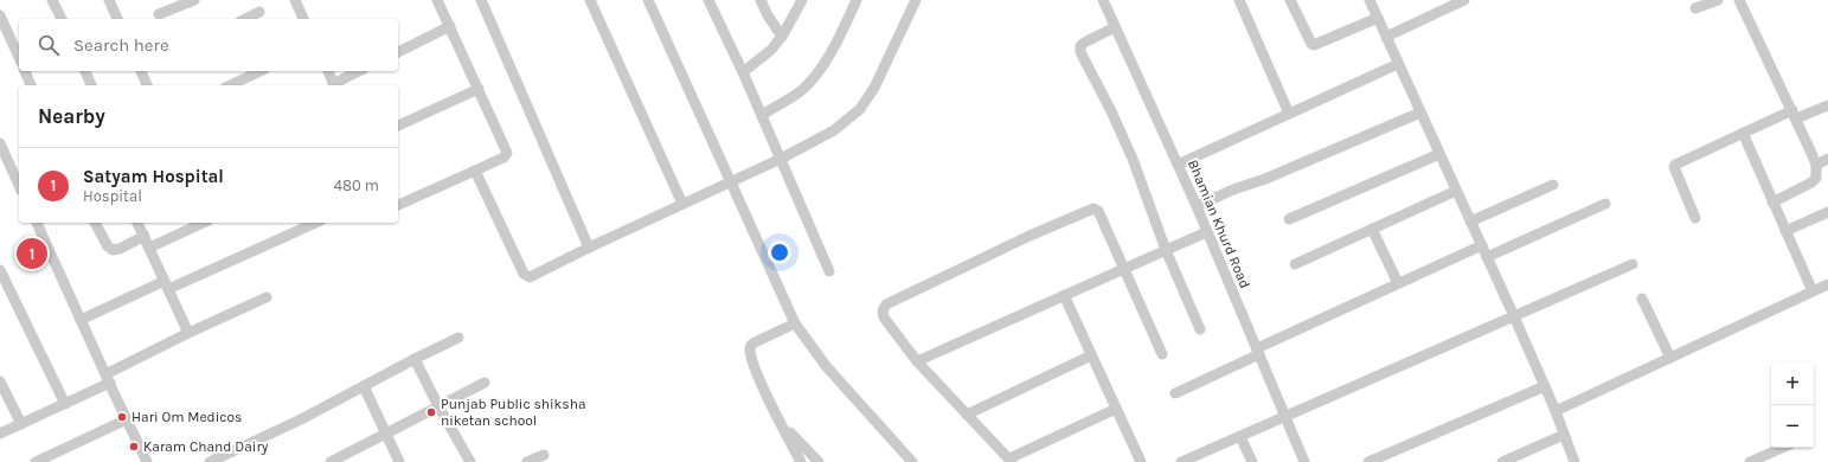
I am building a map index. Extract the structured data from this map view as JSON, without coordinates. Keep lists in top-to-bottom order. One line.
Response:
{"streets":{"street":["Bhamian Khurd Road"]},"places":["Punjab Public shiksha niketan school","Hari Om Medicos","Karam Chand Dairy"],"page":{"search":"Search here","heading":"Nearby","list":[{"mark":"1","name":"Satyam Hospital","note":"Hospital","value":"480 m"}],"pins":"1","map_buttons":["+","−"]}}
